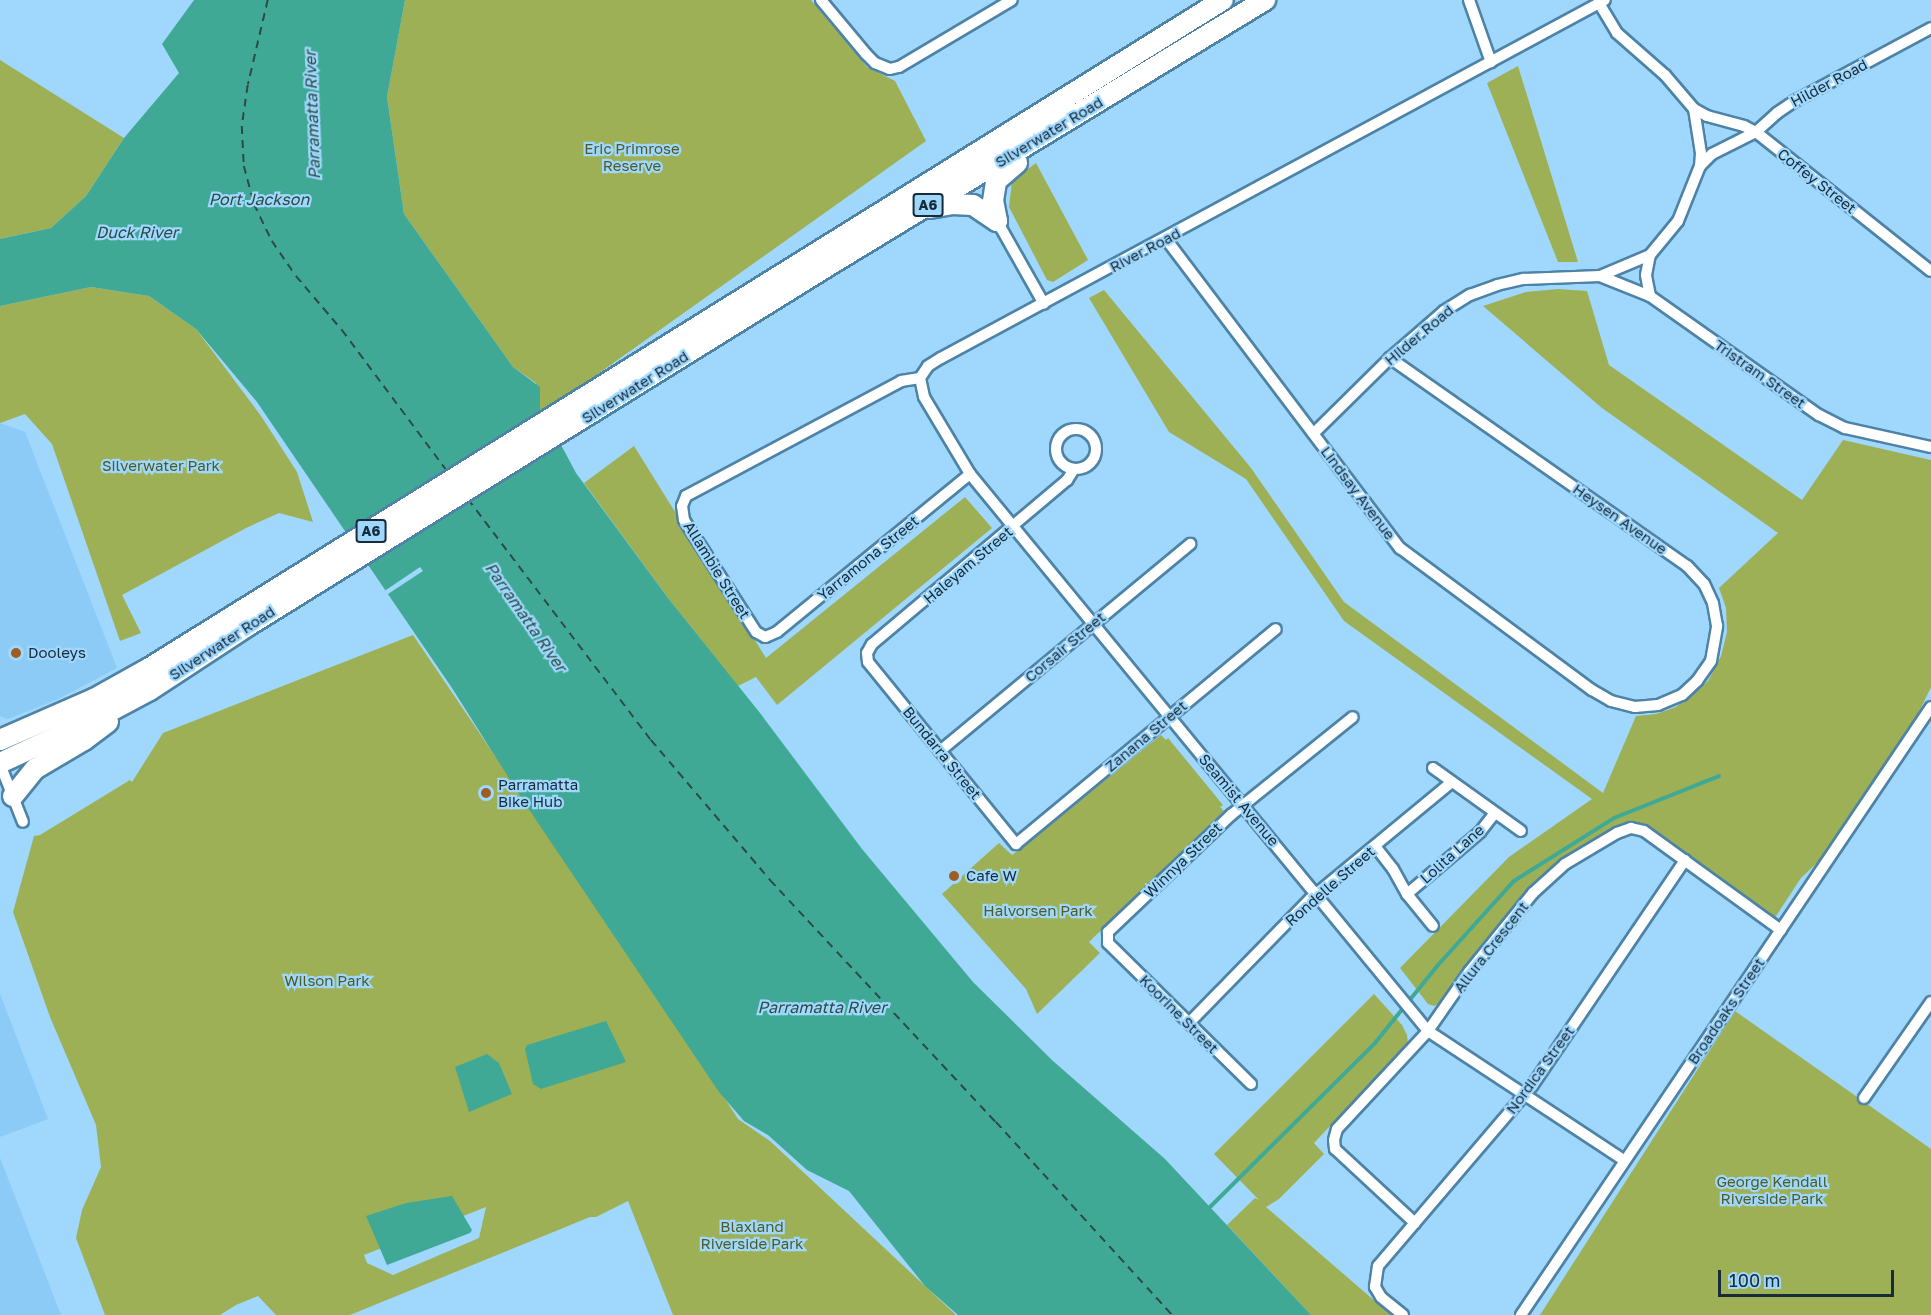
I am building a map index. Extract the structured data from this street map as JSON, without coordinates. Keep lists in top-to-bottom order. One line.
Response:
{"streets":{"highway":["Silverwater Road","A6"],"street":["Hilder Road","Coffey Street","River Road","Tristram Street","Lindsay Avenue","Heysen Avenue","Yarramona Street","Haleyam Street","Allambie Street","Corsair Street","Zanana Street","Bundarra Street","Seamist Avenue","Lolita Lane","Winnya Street","Rondelle Street","Allura Crescent","Broadoaks Street","Koorine Street","Nordica Street"]},"crossings":[["Hilder Road","Coffey Street"],["Hilder Road","Tristram Street"],["Hilder Road","Lindsay Avenue"],["Hilder Road","Heysen Avenue"],["Coffey Street","River Road"],["River Road","Lindsay Avenue"],["River Road","Allambie Street"],["River Road","Seamist Avenue"],["Lindsay Avenue","Heysen Avenue"],["Yarramona Street","Allambie Street"],["Yarramona Street","Seamist Avenue"],["Haleyam Street","Bundarra Street"],["Haleyam Street","Seamist Avenue"],["Corsair Street","Bundarra Street"],["Corsair Street","Seamist Avenue"],["Zanana Street","Bundarra Street"],["Zanana Street","Seamist Avenue"],["Seamist Avenue","Winnya Street"],["Seamist Avenue","Rondelle Street"],["Seamist Avenue","Allura Crescent"],["Seamist Avenue","Broadoaks Street"],["Seamist Avenue","Nordica Street"],["Lolita Lane","Rondelle Street"],["Winnya Street","Koorine Street"],["Rondelle Street","Koorine Street"],["Allura Crescent","Broadoaks Street"],["Allura Crescent","Nordica Street"]],"water":["Parramatta River","Port Jackson","Duck River"],"parks":["Eric Primrose Reserve","Silverwater Park","Halvorsen Park","Wilson Park","George Kendall Riverside Park","Blaxland Riverside Park"],"places":["Dooleys","Parramatta Bike Hub","Cafe W"],"scale_bar":"100 m"}
